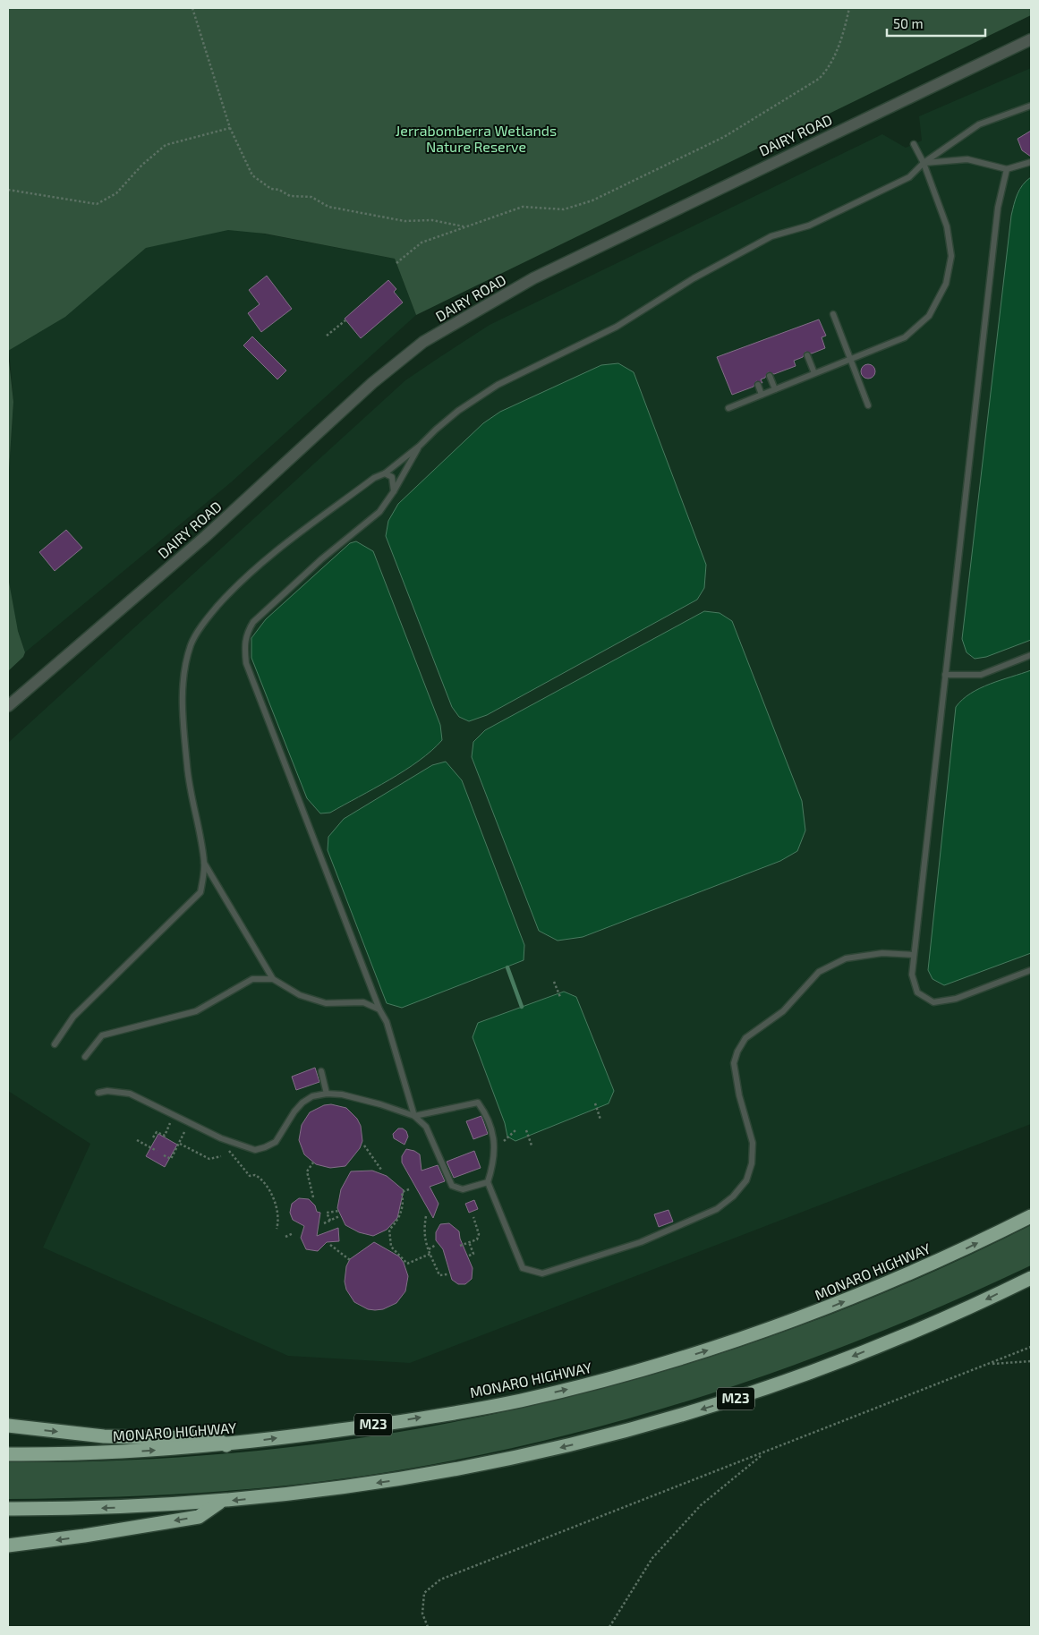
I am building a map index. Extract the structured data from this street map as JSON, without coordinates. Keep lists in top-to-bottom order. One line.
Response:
{"streets":{"highway":["MONARO HIGHWAY","M23"],"street":["DAIRY ROAD"]},"parks":["Jerrabomberra Wetlands Nature Reserve"],"scale_bar":"50 m"}
